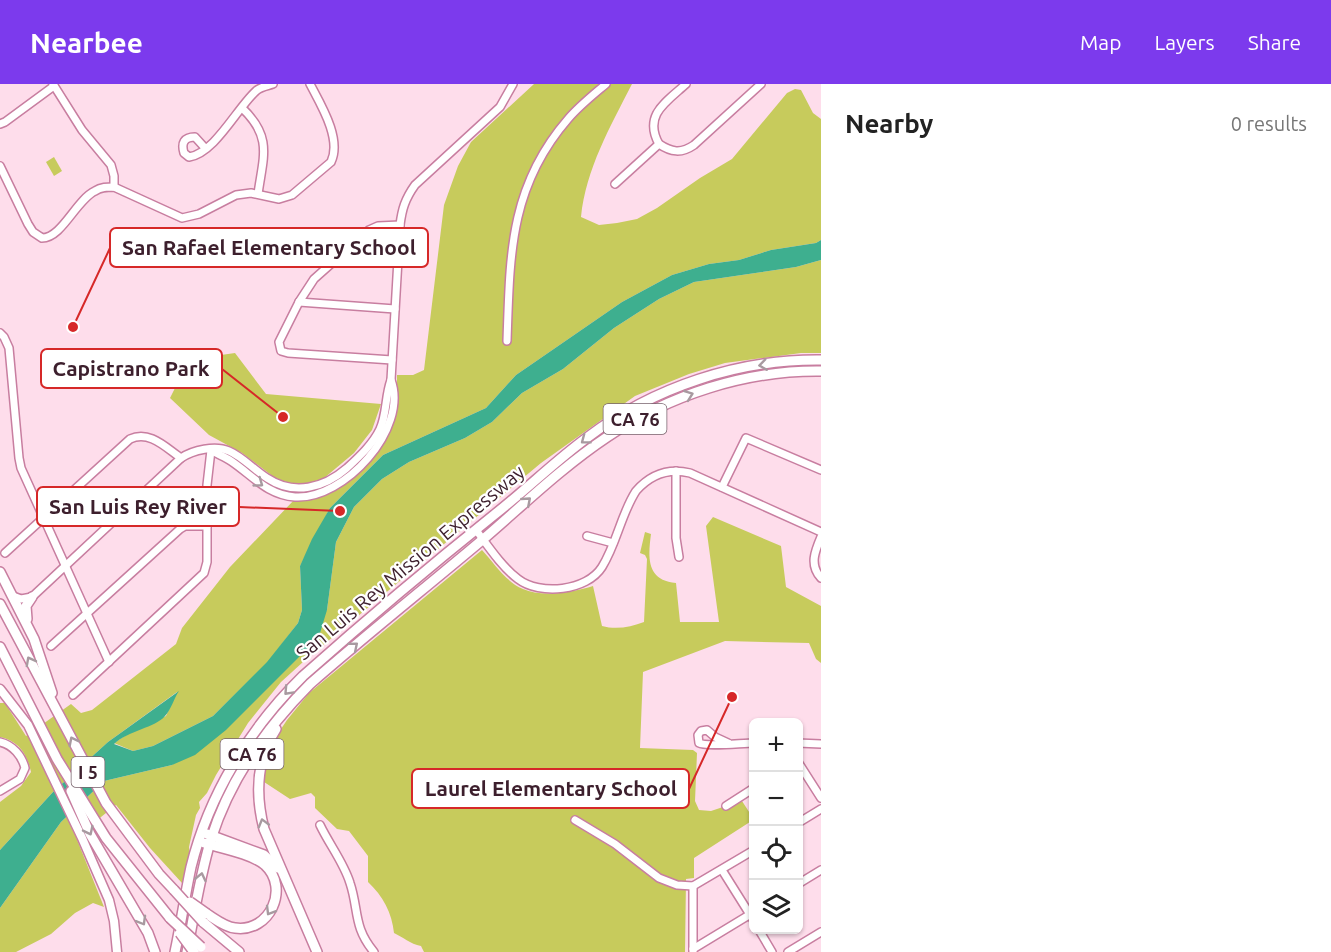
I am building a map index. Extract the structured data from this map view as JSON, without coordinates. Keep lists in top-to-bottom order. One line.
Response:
{"streets":{"highway":["CA 76","San Luis Rey Mission Expressway","I 5"]},"crossings":[["CA 76","San Luis Rey Mission Expressway"]],"places":["San Rafael Elementary School","Capistrano Park","San Luis Rey River","Laurel Elementary School"],"page":{"header":"Nearbee","nav":["Map","Layers","Share"],"heading":["Nearby","0 results"],"map_buttons":["+","−"]}}
